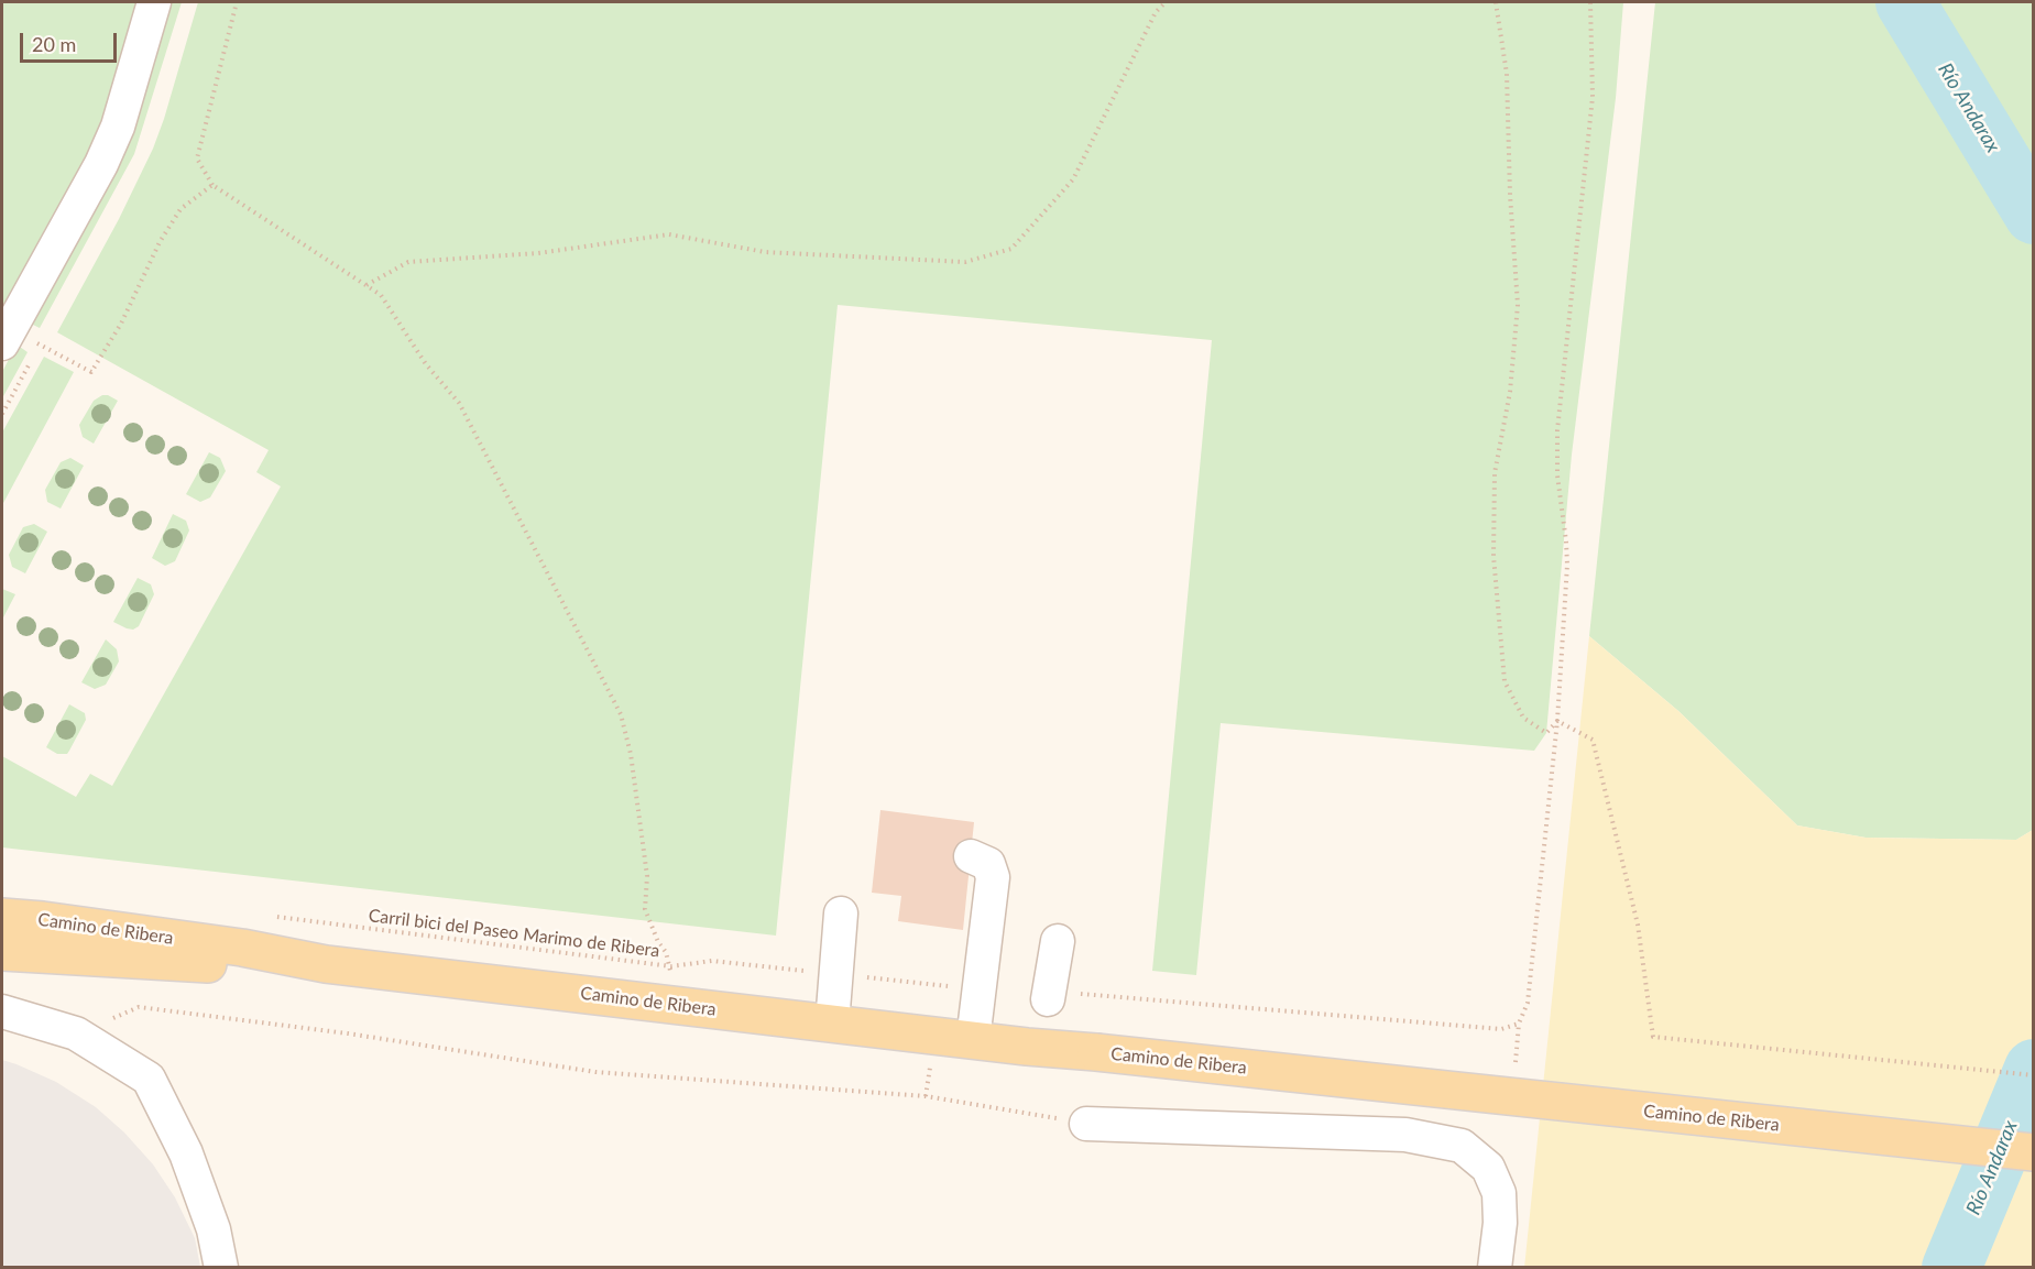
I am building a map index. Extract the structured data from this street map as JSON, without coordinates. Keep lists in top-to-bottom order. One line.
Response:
{"streets":{"main road":["Camino de Ribera"],"path":["Carril bici del Paseo Marimo de Ribera"]},"water":["Río Andarax"],"scale_bar":"20 m"}
